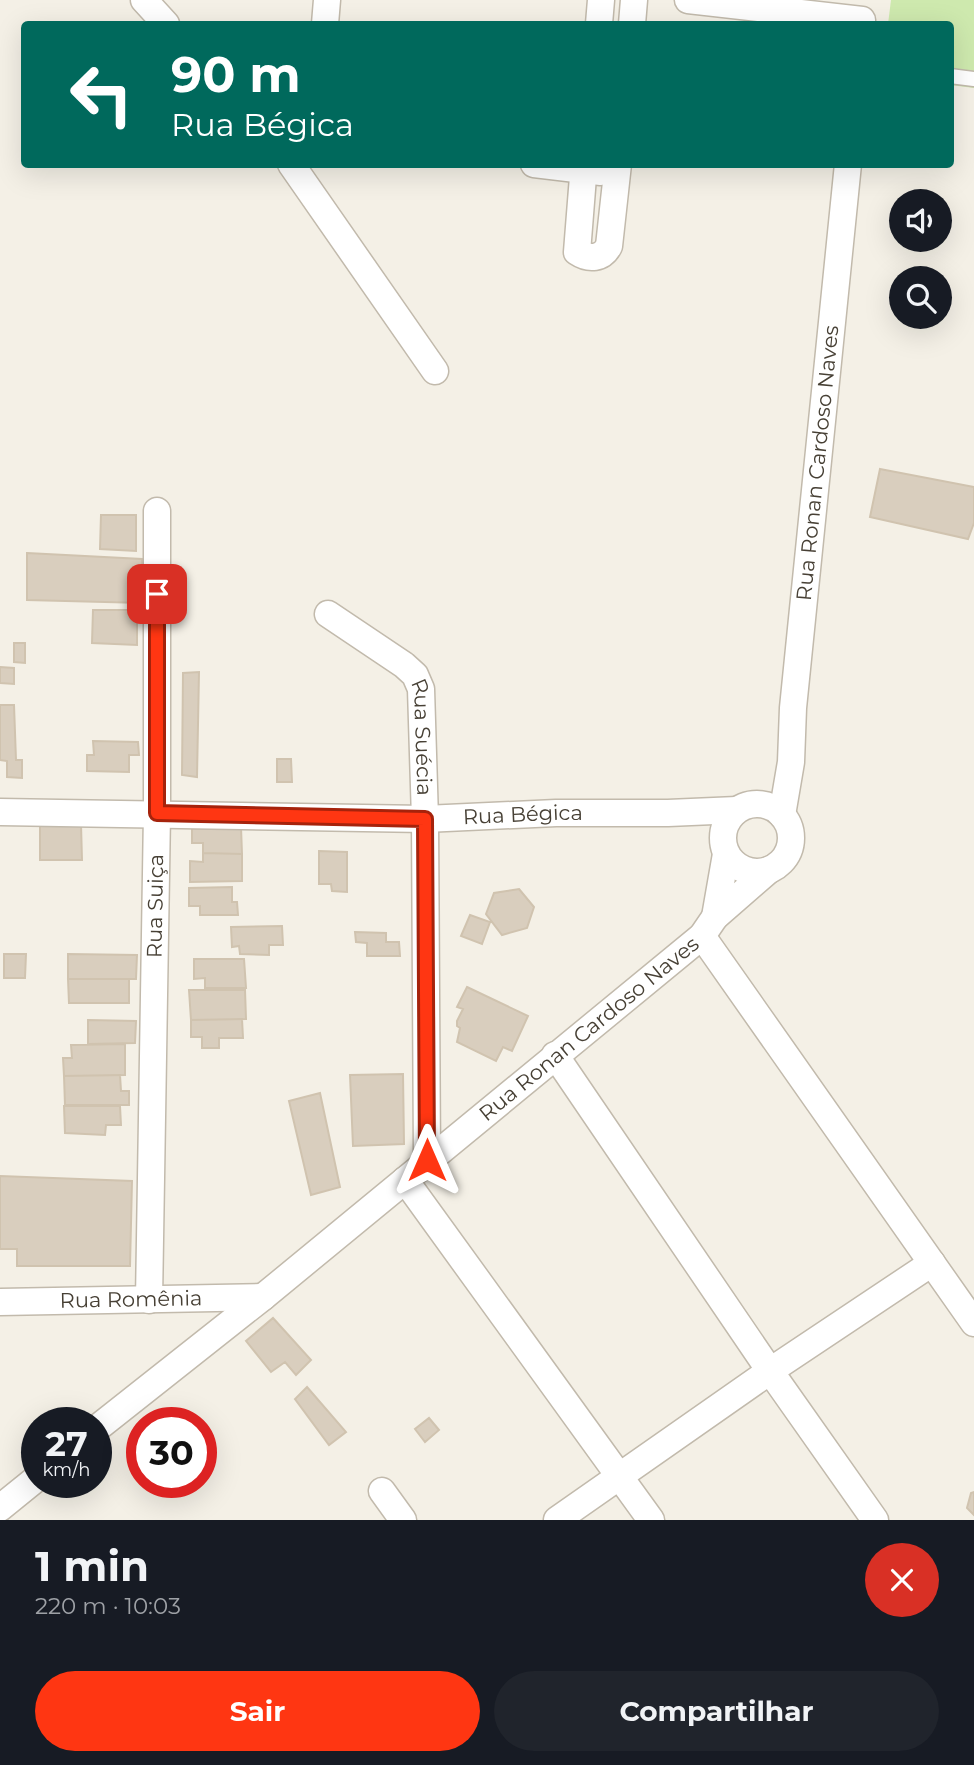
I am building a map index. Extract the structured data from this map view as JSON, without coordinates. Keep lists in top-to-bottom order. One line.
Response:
{"streets":{"street":["Rua Ronan Cardoso Naves","Rua Suécia","Rua Bégica","Rua Suiça","Rua Romênia"]},"crossings":[["Rua Ronan Cardoso Naves","Rua Suécia"],["Rua Ronan Cardoso Naves","Rua Bégica"],["Rua Ronan Cardoso Naves","Rua Romênia"],["Rua Suécia","Rua Bégica"],["Rua Bégica","Rua Suiça"],["Rua Suiça","Rua Romênia"]],"page":{"turn":["90 m","Rua Bégica"],"speed":"27 km/h","limit":"30","heading":["1 min","220 m · 10:03"],"buttons":["Sair","Compartilhar"]}}
